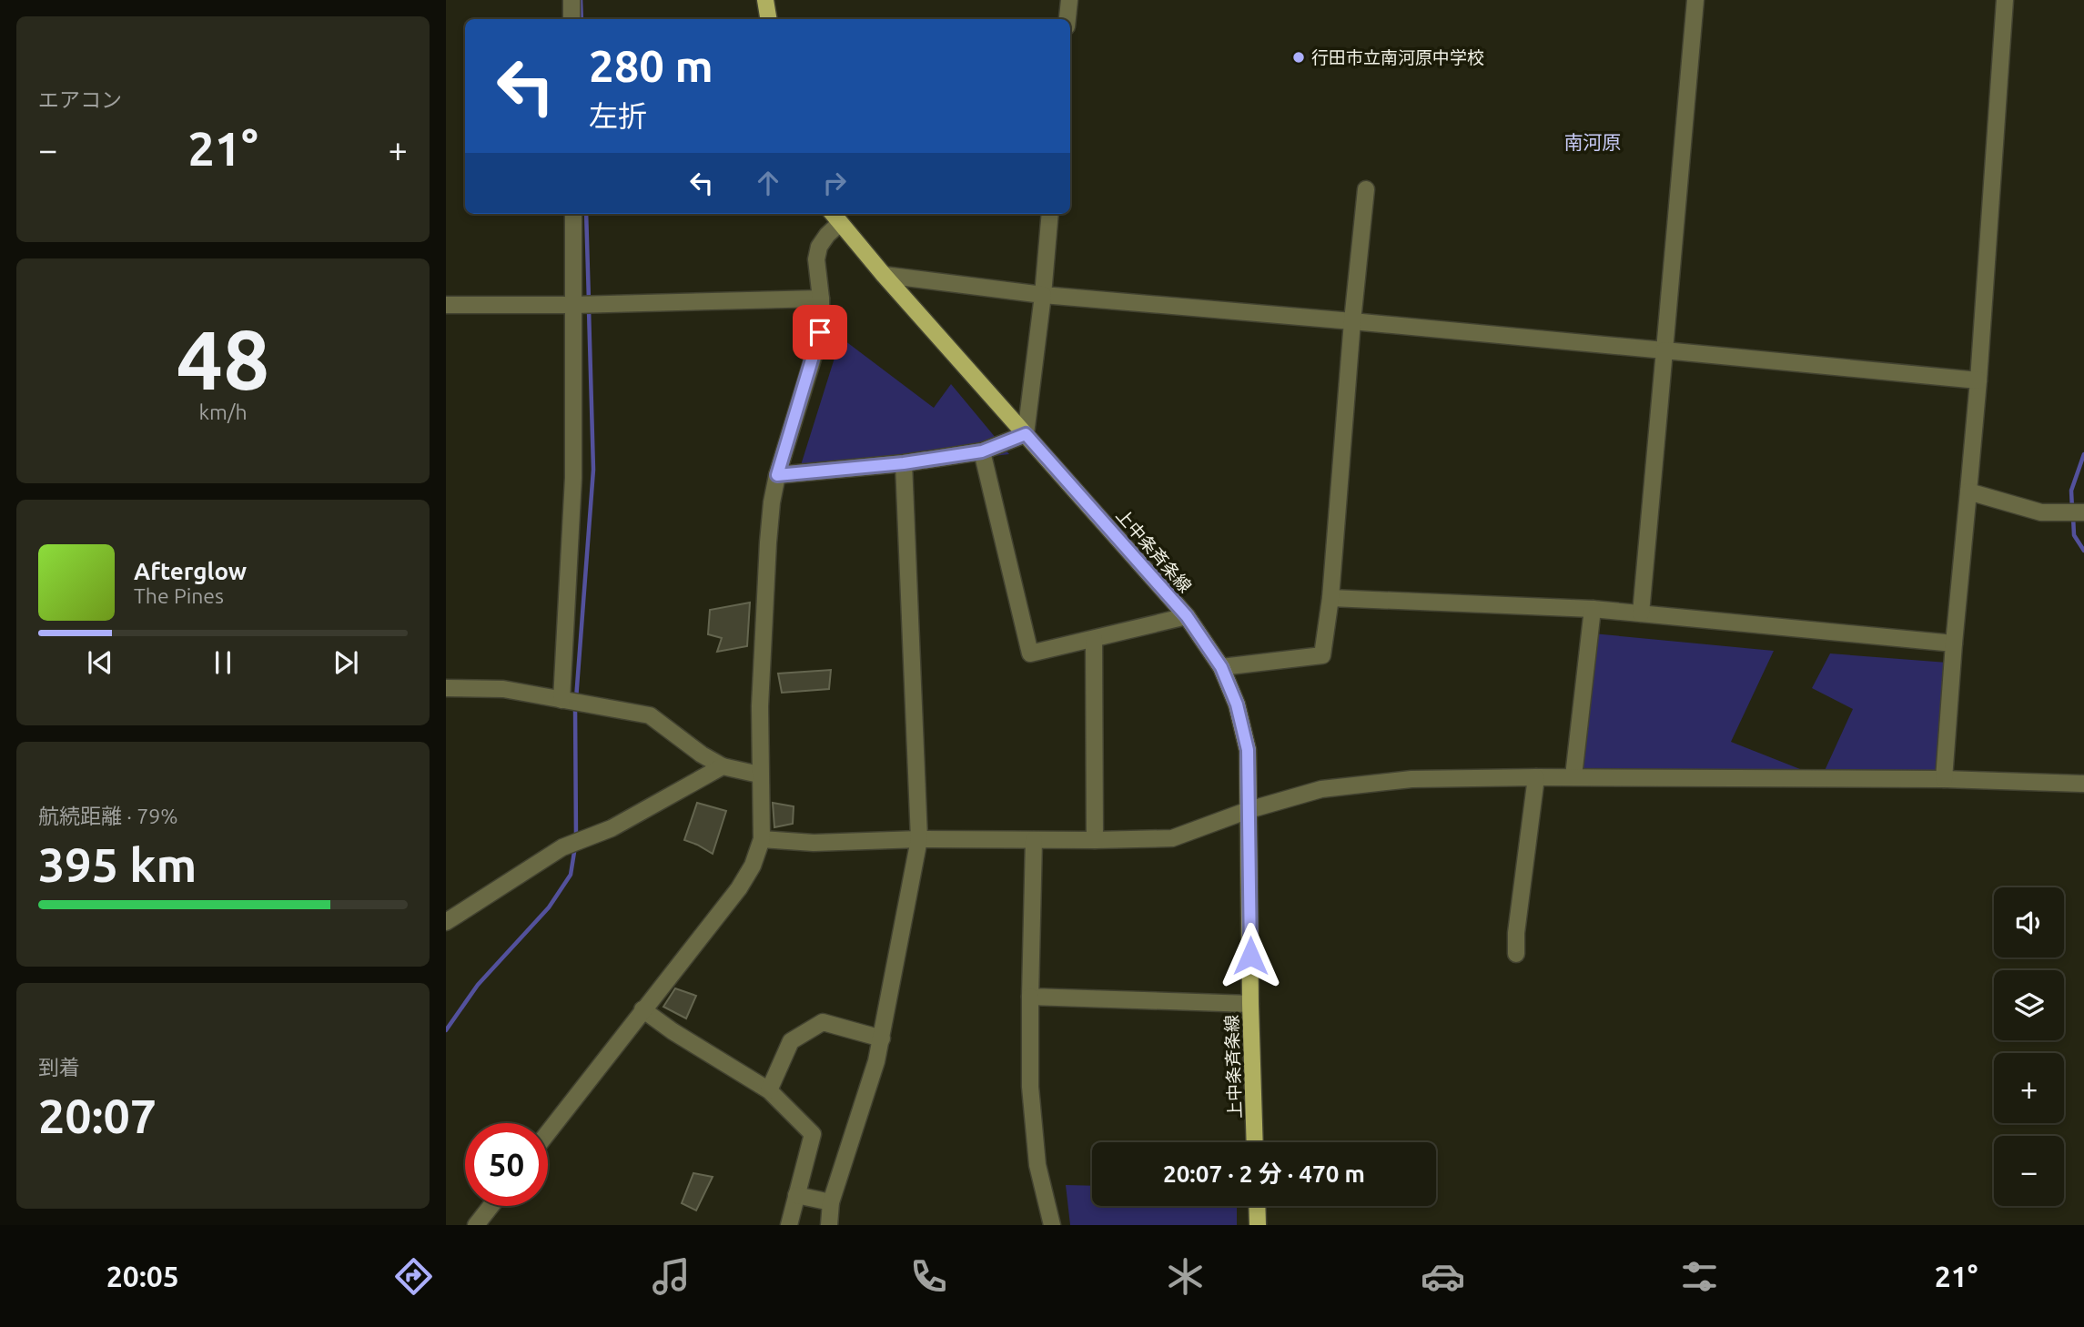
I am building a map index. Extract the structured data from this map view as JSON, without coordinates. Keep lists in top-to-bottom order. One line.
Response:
{"streets":{"main road":["上中条斉条線"]},"districts":["南河原"],"places":["行田市立南河原中学校"],"page":{"tile":["エアコン",["48","km/h"],["航続距離 · 79%","395 km"],["到着","20:07"]],"turn":["280 m","左折"],"heat":["−","21°","+"],"song":["Afterglow","The Pines"],"map_buttons":["+","−"],"limit":"50","trip":"20:07 · 2 分 · 470 m","tabs":["20:05","21°"]}}
